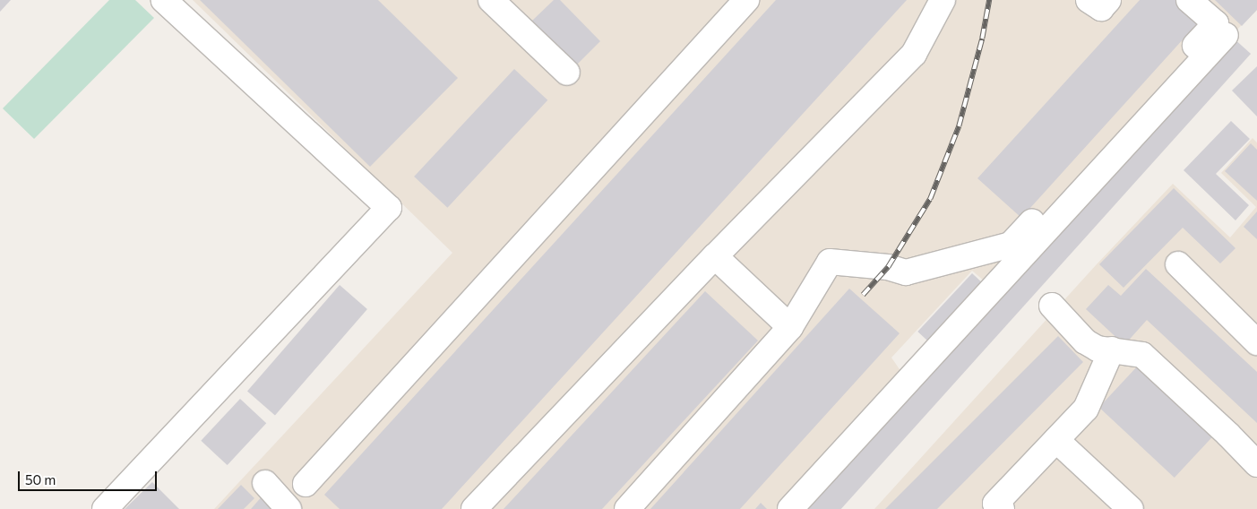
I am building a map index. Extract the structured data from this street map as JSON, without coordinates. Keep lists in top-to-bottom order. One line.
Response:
{"scale_bar":"50 m"}
